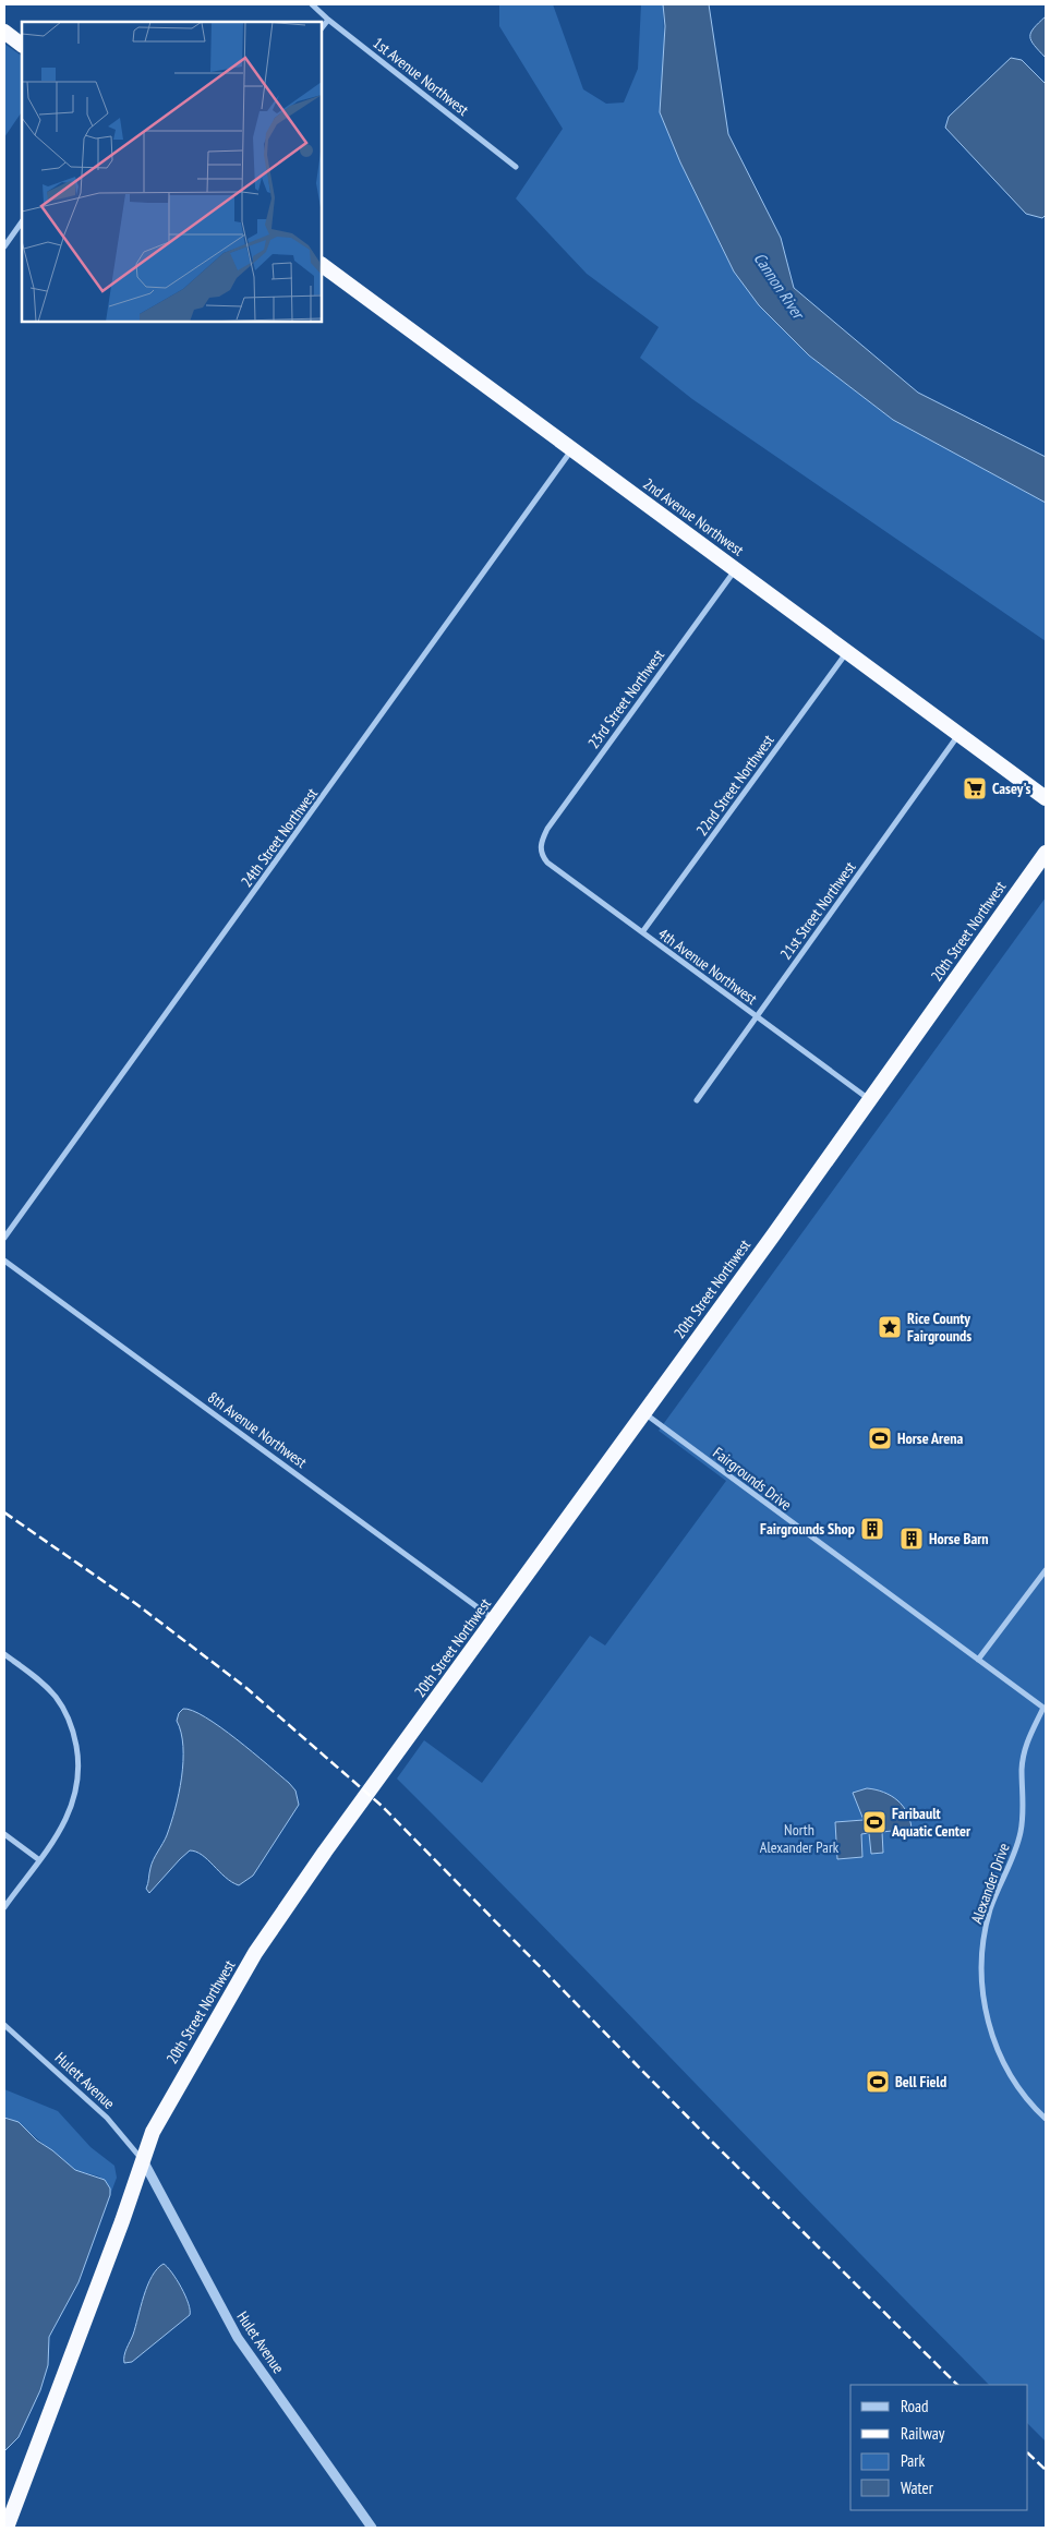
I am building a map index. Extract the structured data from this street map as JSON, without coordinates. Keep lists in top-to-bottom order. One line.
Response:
{"streets":{"highway":["2nd Avenue Northwest","20th Street Northwest"],"street":["1st Avenue Northwest","23rd Street Northwest","22nd Street Northwest","24th Street Northwest","21st Street Northwest","4th Avenue Northwest","8th Avenue Northwest","Fairgrounds Drive","Alexander Drive","Hulett Avenue","Hulet Avenue"]},"crossings":[["2nd Avenue Northwest","23rd Street Northwest"],["2nd Avenue Northwest","22nd Street Northwest"],["2nd Avenue Northwest","24th Street Northwest"],["2nd Avenue Northwest","21st Street Northwest"],["23rd Street Northwest","4th Avenue Northwest"],["22nd Street Northwest","4th Avenue Northwest"],["21st Street Northwest","4th Avenue Northwest"],["20th Street Northwest","4th Avenue Northwest"],["20th Street Northwest","8th Avenue Northwest"],["20th Street Northwest","Fairgrounds Drive"],["20th Street Northwest","Hulett Avenue"],["20th Street Northwest","Hulet Avenue"],["Fairgrounds Drive","Alexander Drive"],["Hulett Avenue","Hulet Avenue"]],"water":["Cannon River"],"parks":["North Alexander Park"],"places":{"supermarket":["Casey's"],"place":["Rice County Fairgrounds"],"sports":["Horse Arena","Faribault Aquatic Center","Bell Field"],"building":["Fairgrounds Shop","Horse Barn"]},"legend":["Road","Railway","Park","Water"]}
